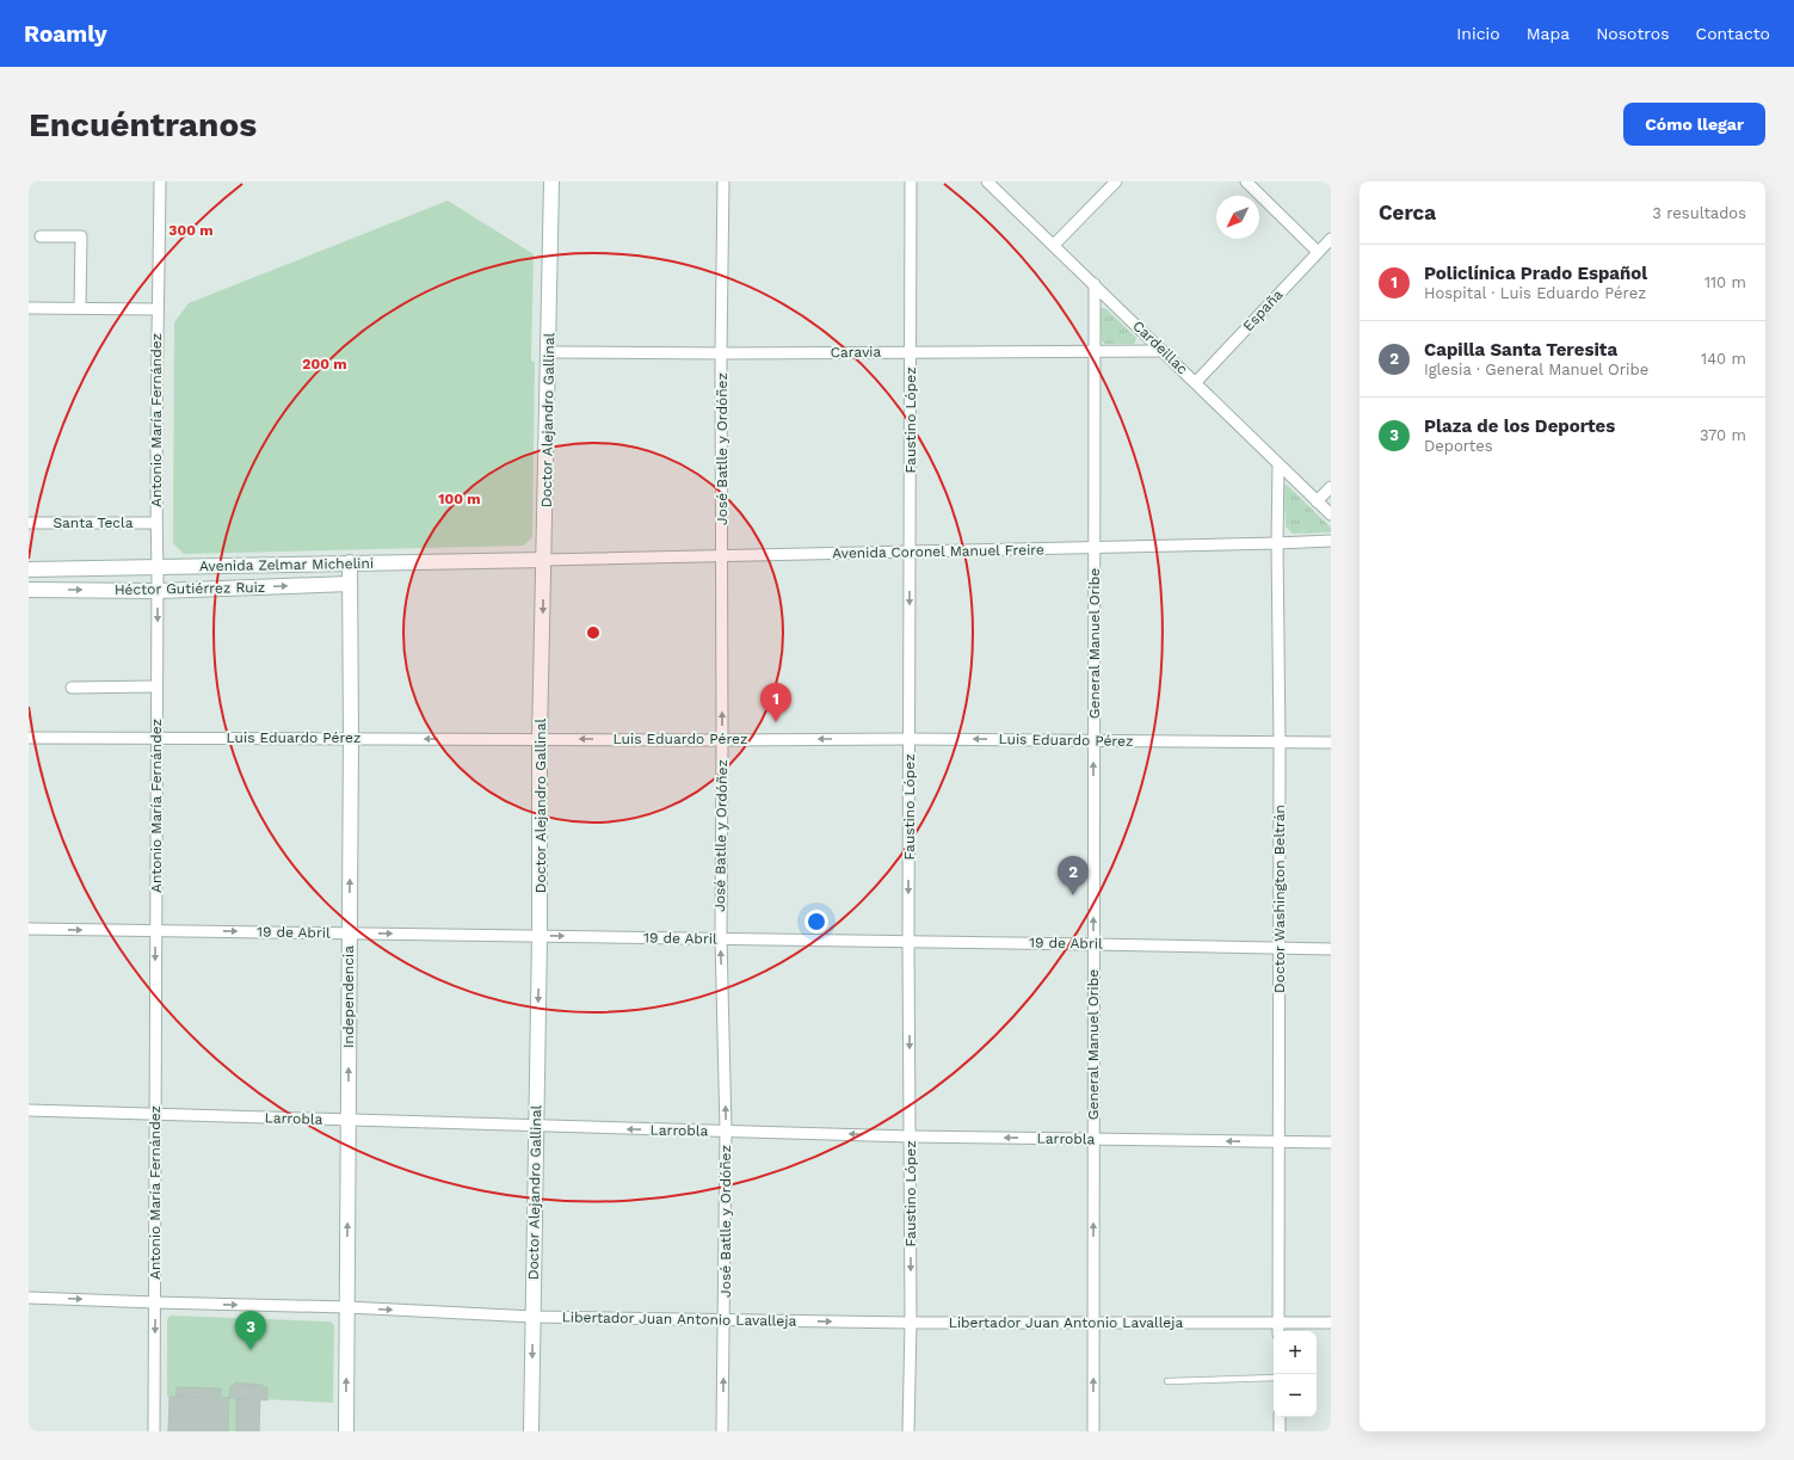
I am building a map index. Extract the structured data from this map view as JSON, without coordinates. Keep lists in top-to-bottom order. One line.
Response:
{"streets":{"street":["España","Cardeillac","Caravia","Antonio María Fernández","Doctor Alejandro Gallinal","Faustino López","José Batlle y Ordóñez","Santa Tecla","Avenida Coronel Manuel Freire","Avenida Zelmar Michelini","Héctor Gutiérrez Ruiz","General Manuel Oribe","Luis Eduardo Pérez","Doctor Washington Beltrán","19 de Abril","Independencia","Larrobla","Libertador Juan Antonio Lavalleja"]},"crossings":[["España","Cardeillac"],["Cardeillac","Caravia"],["Cardeillac","General Manuel Oribe"],["Cardeillac","Doctor Washington Beltrán"],["Caravia","Doctor Alejandro Gallinal"],["Caravia","Faustino López"],["Caravia","José Batlle y Ordóñez"],["Caravia","General Manuel Oribe"],["Antonio María Fernández","Santa Tecla"],["Antonio María Fernández","Avenida Zelmar Michelini"],["Antonio María Fernández","Héctor Gutiérrez Ruiz"],["Antonio María Fernández","Luis Eduardo Pérez"],["Antonio María Fernández","19 de Abril"],["Antonio María Fernández","Larrobla"],["Antonio María Fernández","Libertador Juan Antonio Lavalleja"],["Doctor Alejandro Gallinal","Avenida Coronel Manuel Freire"],["Doctor Alejandro Gallinal","Avenida Zelmar Michelini"],["Doctor Alejandro Gallinal","Luis Eduardo Pérez"],["Doctor Alejandro Gallinal","19 de Abril"],["Doctor Alejandro Gallinal","Larrobla"],["Doctor Alejandro Gallinal","Libertador Juan Antonio Lavalleja"],["Faustino López","Avenida Coronel Manuel Freire"],["Faustino López","Luis Eduardo Pérez"],["Faustino López","19 de Abril"],["Faustino López","Larrobla"],["Faustino López","Libertador Juan Antonio Lavalleja"],["José Batlle y Ordóñez","Avenida Coronel Manuel Freire"],["José Batlle y Ordóñez","Luis Eduardo Pérez"],["José Batlle y Ordóñez","19 de Abril"],["José Batlle y Ordóñez","Larrobla"],["José Batlle y Ordóñez","Libertador Juan Antonio Lavalleja"],["Avenida Coronel Manuel Freire","Avenida Zelmar Michelini"],["Avenida Coronel Manuel Freire","General Manuel Oribe"],["Avenida Coronel Manuel Freire","Doctor Washington Beltrán"],["Avenida Zelmar Michelini","Independencia"],["Héctor Gutiérrez Ruiz","Independencia"],["General Manuel Oribe","Luis Eduardo Pérez"],["General Manuel Oribe","19 de Abril"],["General Manuel Oribe","Larrobla"],["General Manuel Oribe","Libertador Juan Antonio Lavalleja"],["Luis Eduardo Pérez","Doctor Washington Beltrán"],["Luis Eduardo Pérez","Independencia"],["Doctor Washington Beltrán","19 de Abril"],["Doctor Washington Beltrán","Larrobla"],["Doctor Washington Beltrán","Libertador Juan Antonio Lavalleja"],["19 de Abril","Independencia"],["Independencia","Larrobla"],["Independencia","Libertador Juan Antonio Lavalleja"]],"one_way":["Doctor Alejandro Gallinal","Faustino López","José Batlle y Ordóñez","Héctor Gutiérrez Ruiz","General Manuel Oribe","Luis Eduardo Pérez","19 de Abril","Independencia","Larrobla","Libertador Juan Antonio Lavalleja"],"north":"bottom left","page":{"header":"Roamly","nav":["Inicio","Mapa","Nosotros","Contacto"],"buttons":"Cómo llegar","title":"Encuéntranos","heading":["Cerca","3 resultados"],"list":[{"mark":"1","name":"Policlínica Prado Español","note":"Hospital · Luis Eduardo Pérez","value":"110 m"},{"mark":"2","name":"Capilla Santa Teresita","note":"Iglesia · General Manuel Oribe","value":"140 m"},{"mark":"3","name":"Plaza de los Deportes","note":"Deportes","value":"370 m"}],"pins":["1","2","3"],"map_buttons":["+","−"]},"rings":["300 m","200 m","100 m"]}
